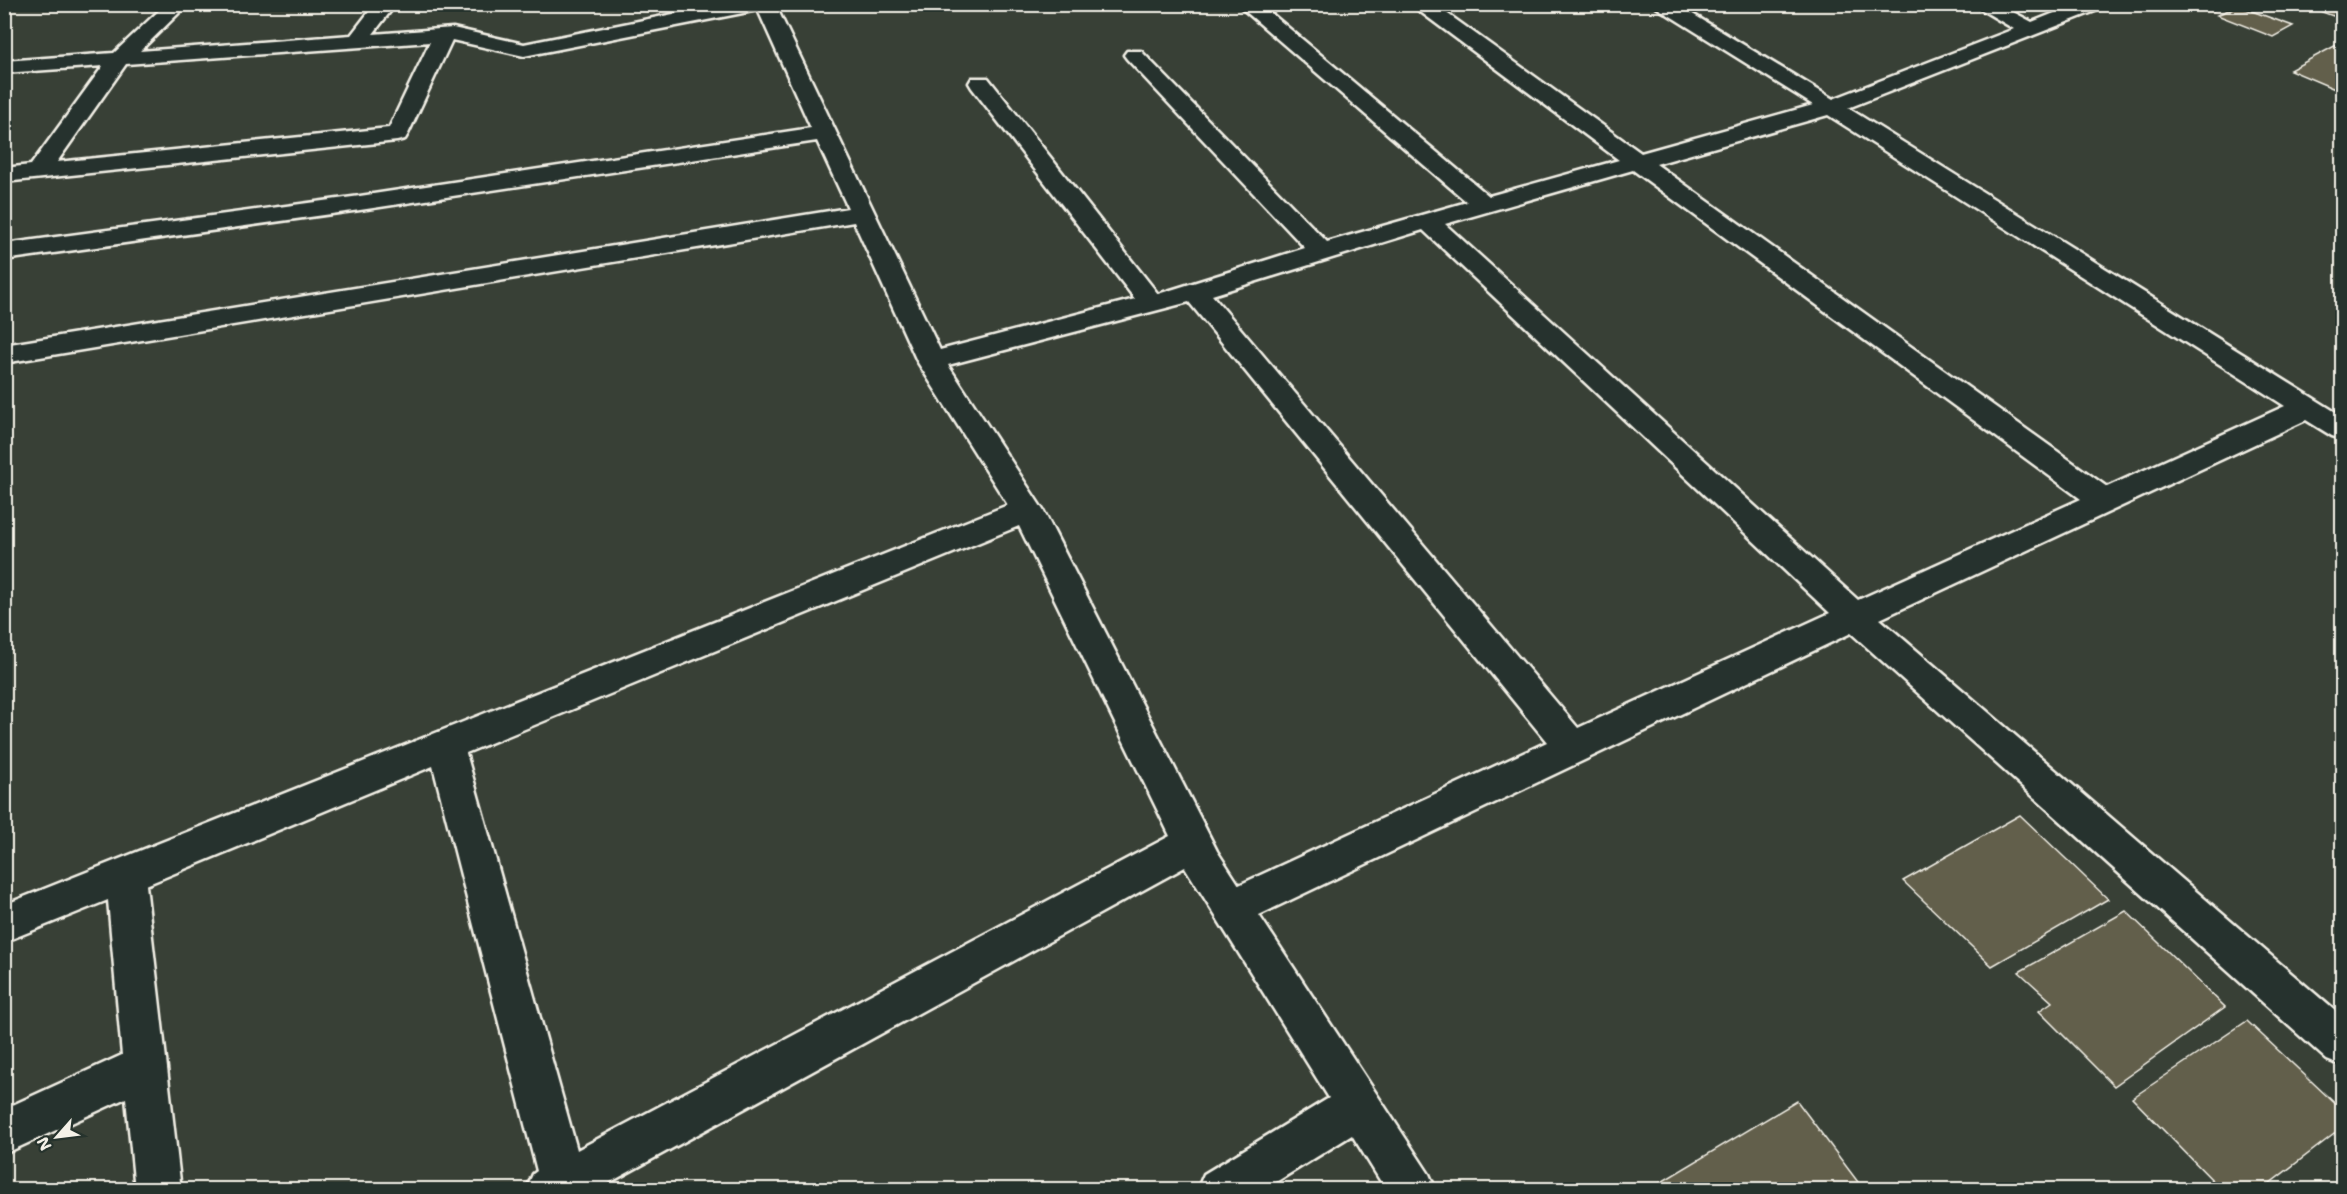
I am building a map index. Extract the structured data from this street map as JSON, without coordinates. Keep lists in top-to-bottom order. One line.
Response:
{"north":"bottom left"}
